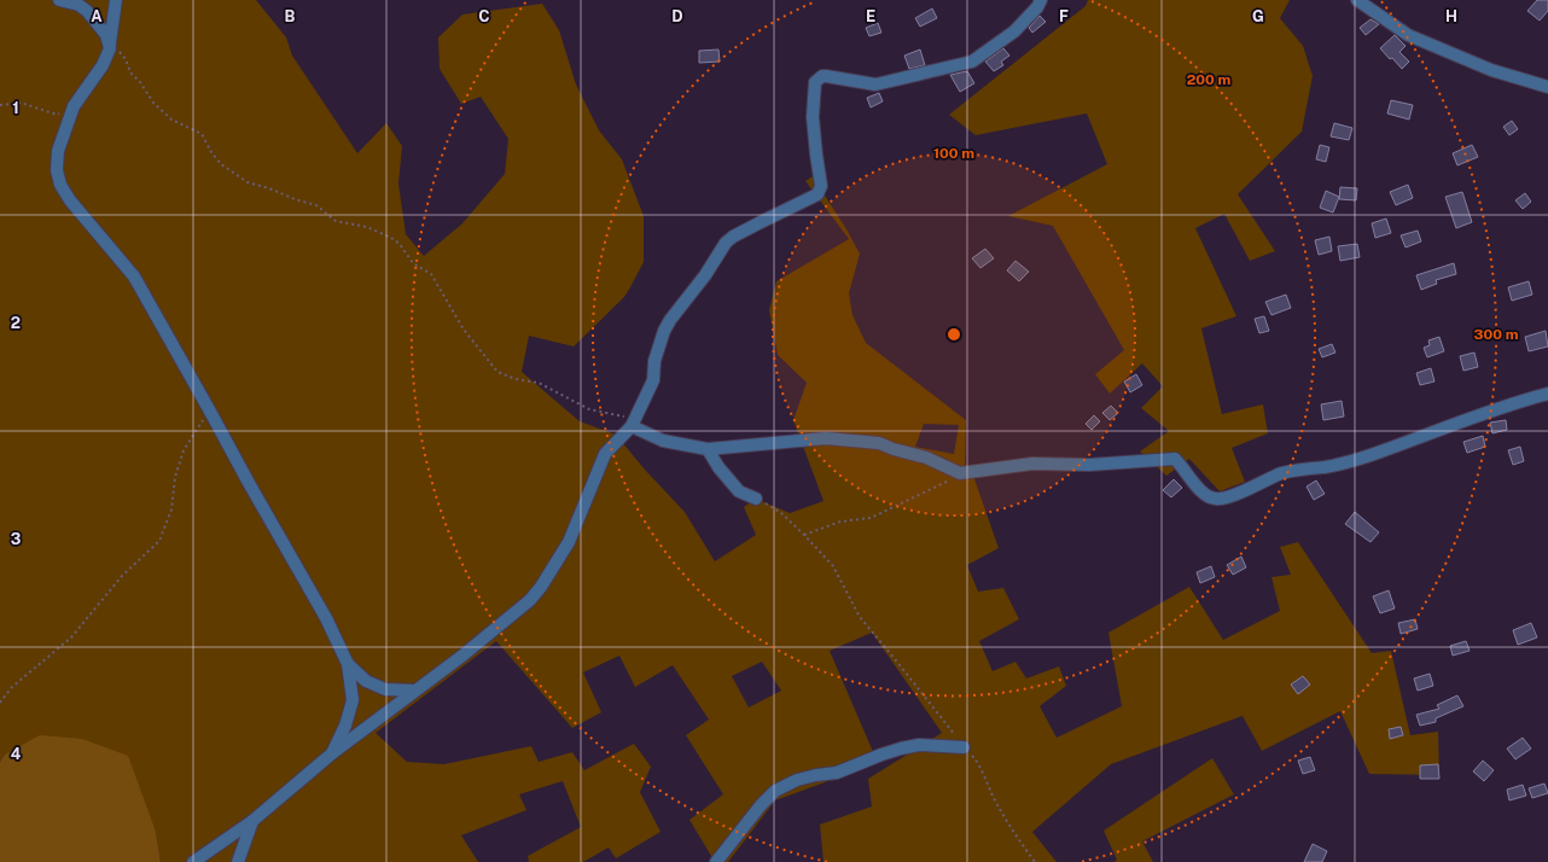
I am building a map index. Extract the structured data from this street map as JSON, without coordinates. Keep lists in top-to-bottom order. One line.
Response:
{"grid":{"columns":["A","B","C","D","E","F","G","H"],"rows":["1","2","3","4"]},"rings":["200 m","100 m","300 m"]}
